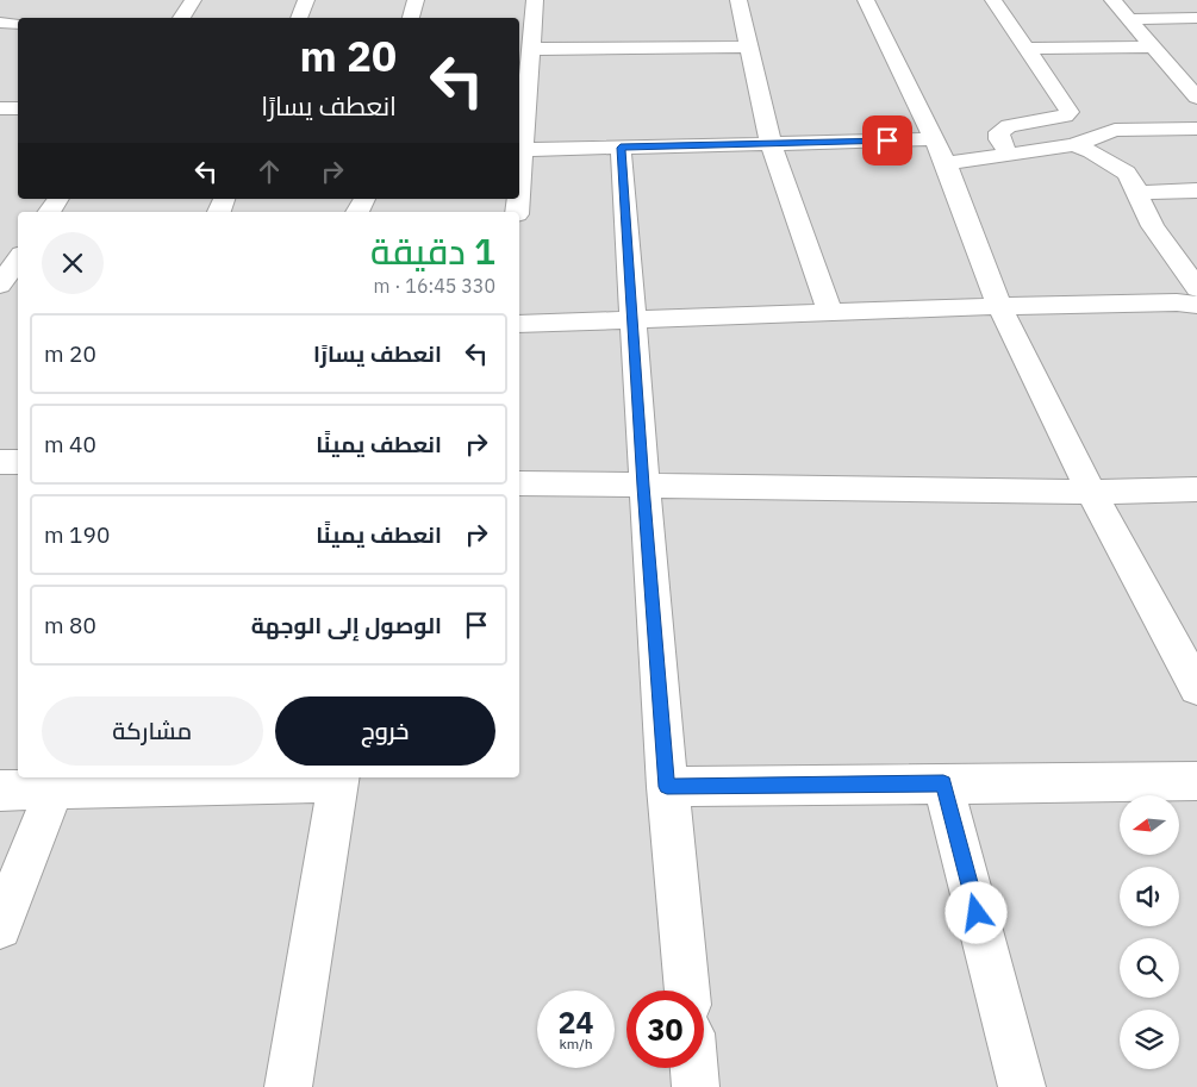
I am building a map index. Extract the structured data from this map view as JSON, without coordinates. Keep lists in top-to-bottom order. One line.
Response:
{"north":"left","page":{"turn":["20 m","انعطف يسارًا"],"heading":["1 دقيقة","330 m · 16:45"],"list":[{"name":"انعطف يسارًا","value":"20 m"},{"name":"انعطف يمينًا","value":"40 m"},{"name":"انعطف يمينًا","value":"190 m"},{"name":"الوصول إلى الوجهة","value":"80 m"}],"buttons":["خروج","مشاركة"],"speed":"24 km/h","limit":"30"}}
